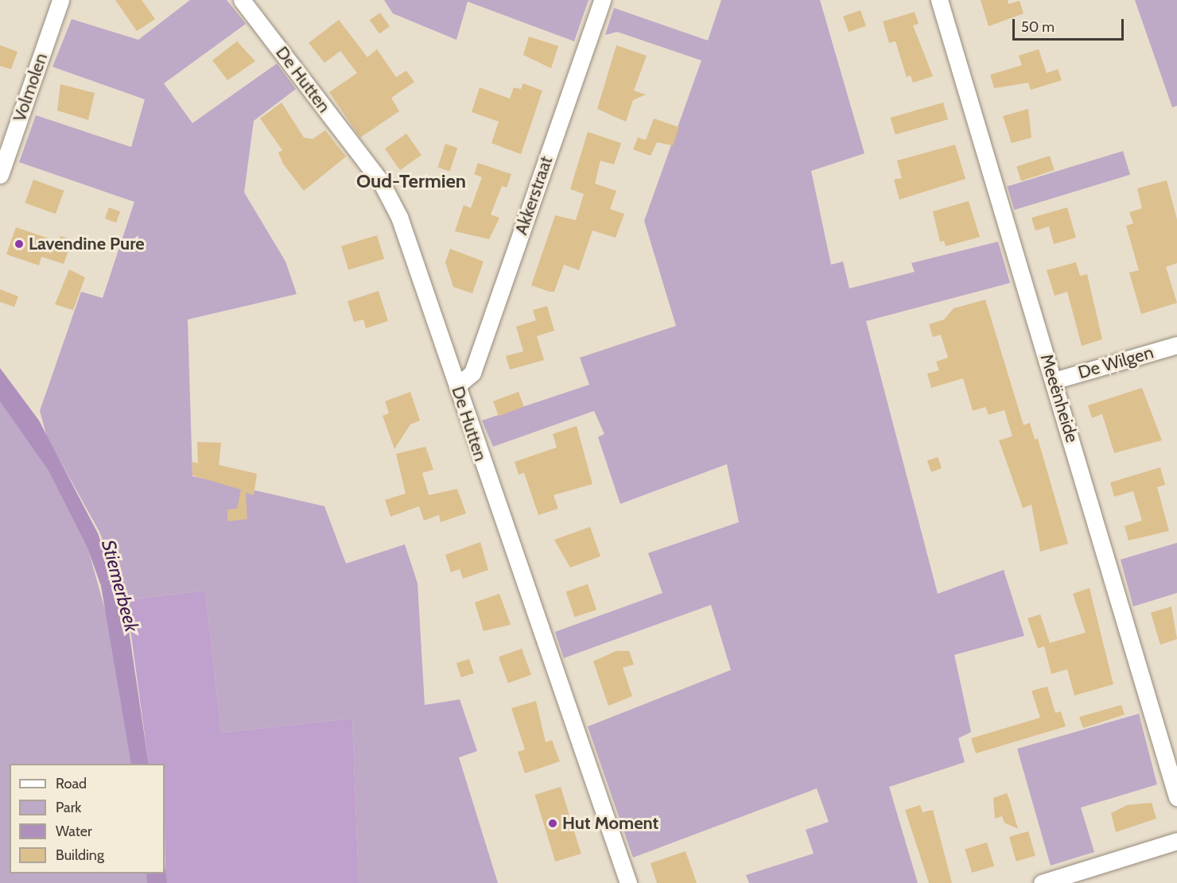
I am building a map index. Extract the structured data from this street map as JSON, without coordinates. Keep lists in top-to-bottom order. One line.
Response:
{"streets":{"street":["De Hutten","Volmolen","Akkerstraat","De Wilgen","Meeënheide"]},"crossings":[["De Hutten","Akkerstraat"],["De Wilgen","Meeënheide"]],"districts":["Oud-Termien"],"water":["Stiemerbeek"],"places":["Lavendine Pure","Hut Moment"],"legend":["Road","Park","Water","Building"],"scale_bar":"50 m"}
